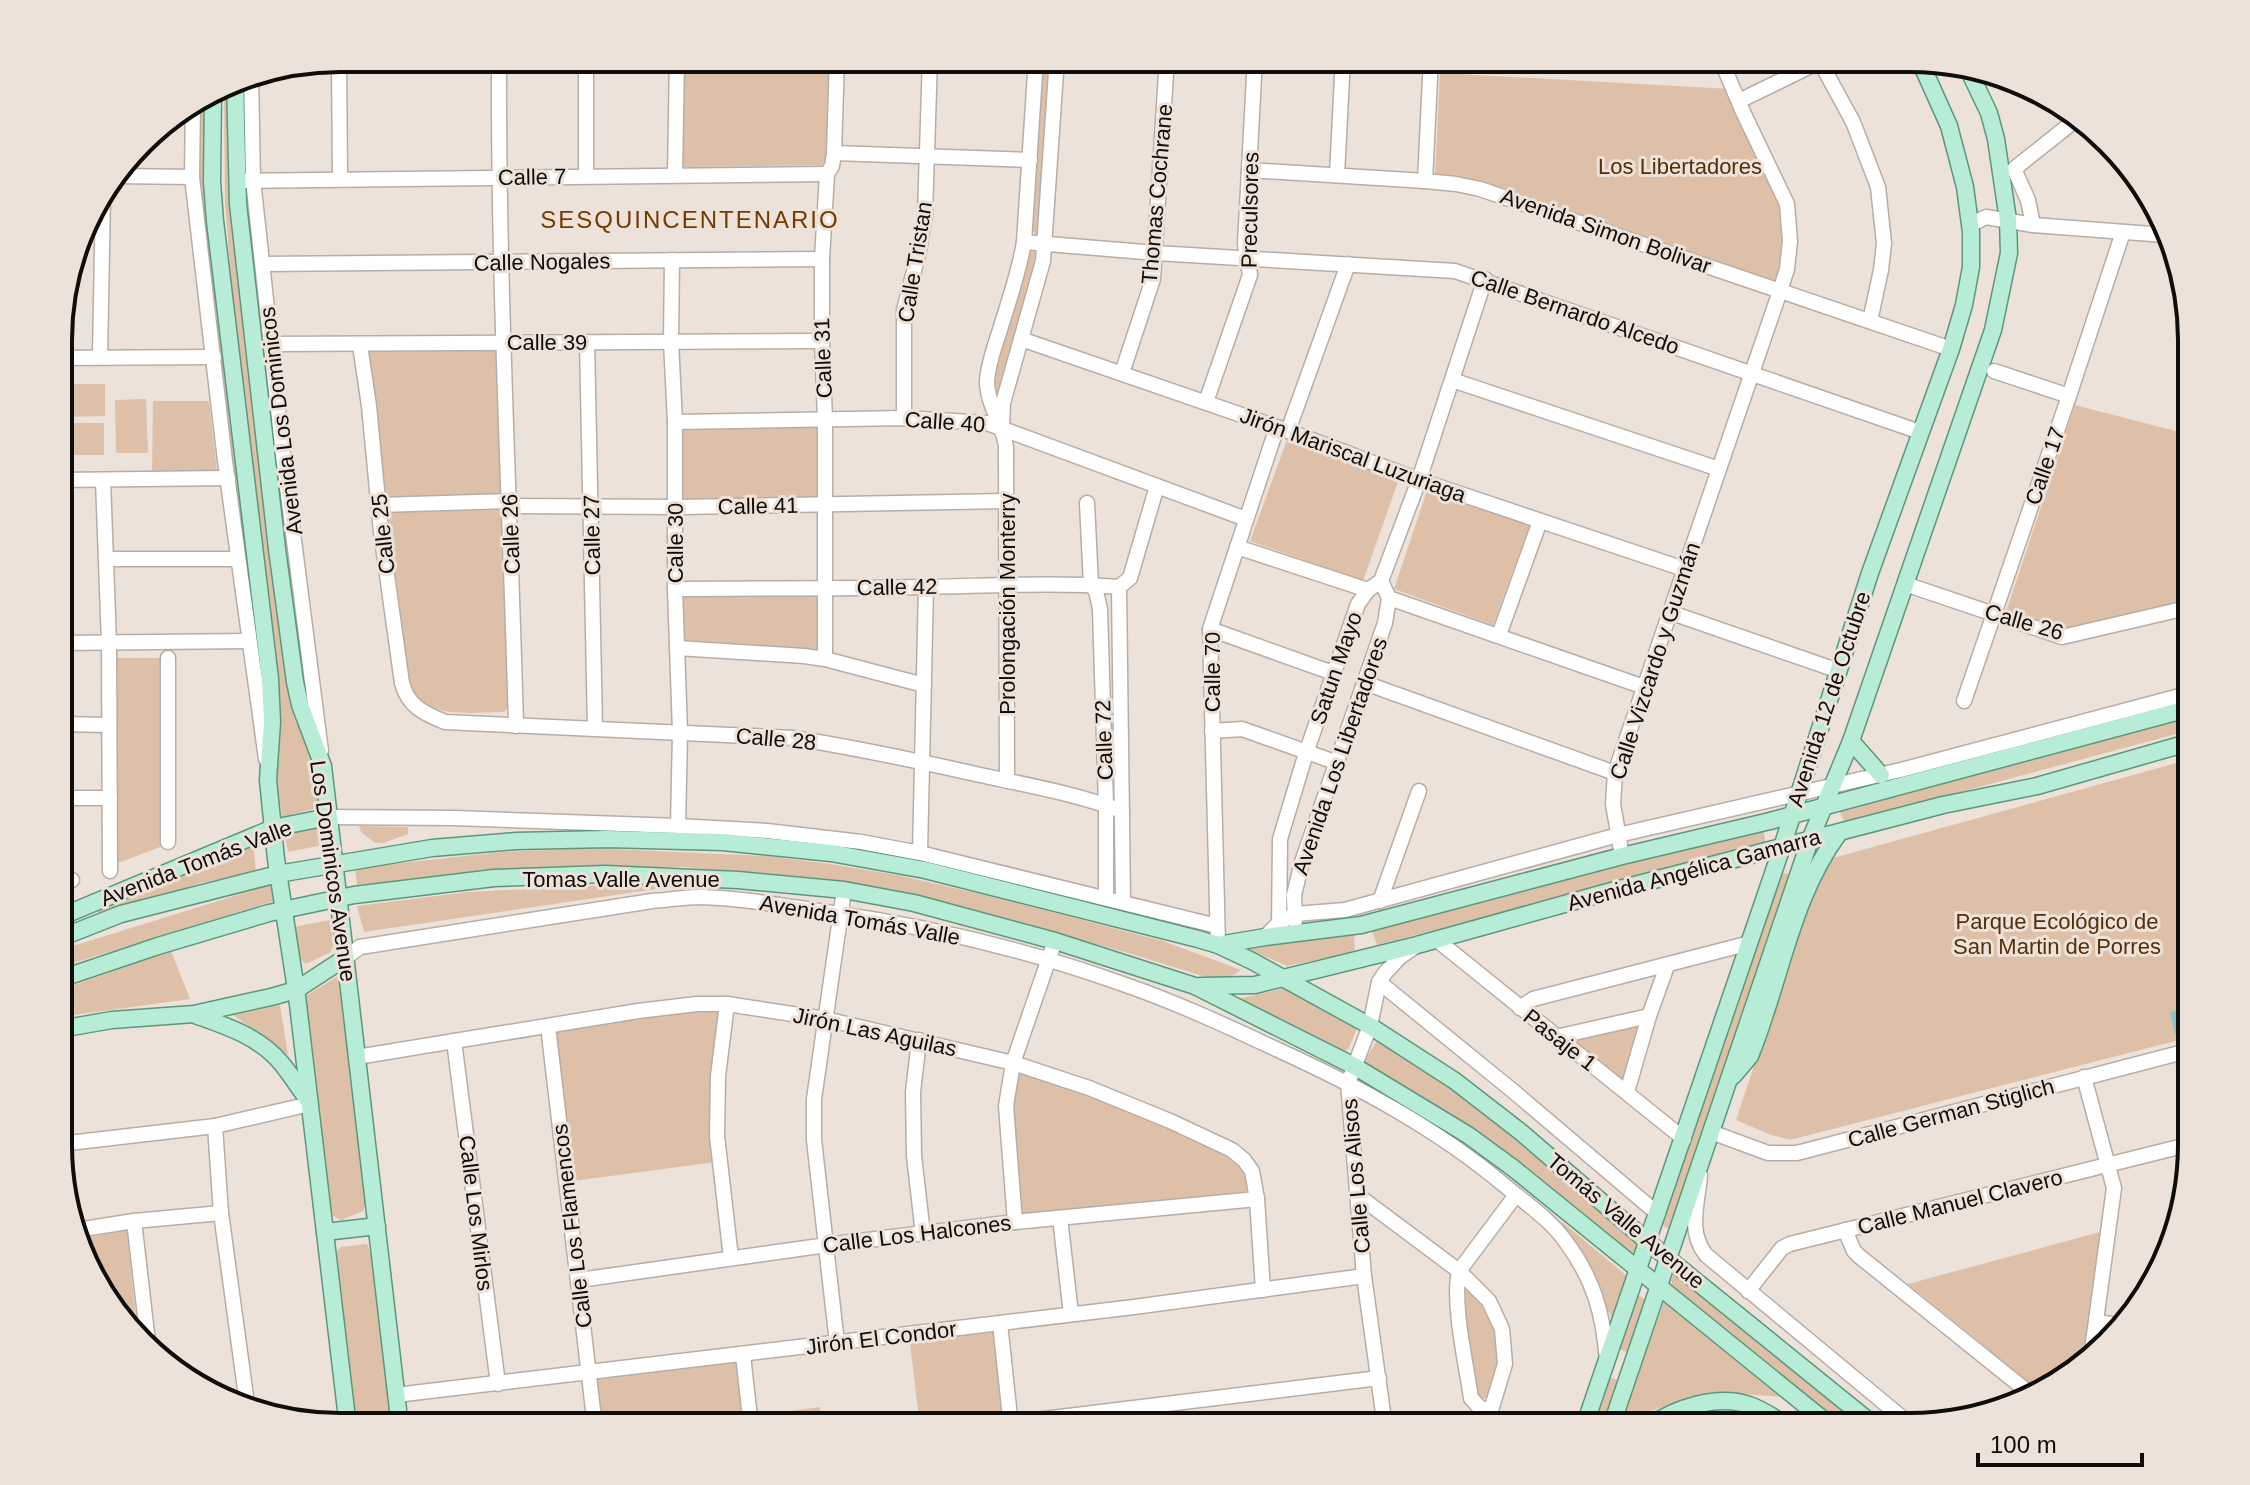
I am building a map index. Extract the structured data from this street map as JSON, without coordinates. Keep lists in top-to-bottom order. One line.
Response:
{"streets":{"main road":["Avenida 12 de Octubre","Avenida Tomás Valle","Avenida Angélica Gamarra","Los Dominicos Avenue","Tomas Valle Avenue","Tomás Valle Avenue"],"street":["Calle 7","Thomas Cochrane","Preculsores","Avenida Simon Bolivar","Calle Nogales","Calle Tristan","Calle Bernardo Alcedo","Calle 39","Calle 31","Avenida Los Dominicos","Calle 40","Jirón Mariscal Luzuriaga","Calle 17","Calle 41","Calle 25","Calle 26","Calle 27","Calle 30","Calle 42","Prolongación Monterry","Calle Vizcardo y Guzmán","Satun Mayo","Calle 70","Calle 28","Calle 72","Avenida Los Libertadores","Jirón Las Aguilas","Pasaje 1","Calle German Stiglich","Calle Los Alisos","Calle Manuel Clavero","Calle Los Mirlos","Calle Los Flamencos","Calle Los Halcones","Jirón El Condor"]},"crossings":[["Calle 7","Calle 31"],["Calle 7","Avenida Los Dominicos"],["Calle 7","Calle 26"],["Calle 7","Los Dominicos Avenue"],["Thomas Cochrane","Calle Bernardo Alcedo"],["Thomas Cochrane","Jirón Mariscal Luzuriaga"],["Preculsores","Avenida Simon Bolivar"],["Preculsores","Calle Bernardo Alcedo"],["Preculsores","Jirón Mariscal Luzuriaga"],["Avenida Simon Bolivar","Calle Vizcardo y Guzmán"],["Avenida Simon Bolivar","Avenida 12 de Octubre"],["Calle Nogales","Calle 31"],["Calle Nogales","Avenida Los Dominicos"],["Calle Nogales","Calle 26"],["Calle Nogales","Calle 30"],["Calle Tristan","Calle 40"],["Calle Bernardo Alcedo","Calle Vizcardo y Guzmán"],["Calle Bernardo Alcedo","Calle 70"],["Calle Bernardo Alcedo","Avenida 12 de Octubre"],["Calle 39","Calle 31"],["Calle 39","Avenida Los Dominicos"],["Calle 39","Calle 25"],["Calle 39","Calle 26"],["Calle 39","Calle 27"],["Calle 39","Calle 30"],["Calle 31","Calle 40"],["Calle 31","Calle 41"],["Calle 31","Calle 42"],["Avenida Los Dominicos","Los Dominicos Avenue"],["Calle 40","Calle 30"],["Calle 40","Prolongación Monterry"],["Calle 40","Calle 70"],["Jirón Mariscal Luzuriaga","Calle Vizcardo y Guzmán"],["Jirón Mariscal Luzuriaga","Calle 70"],["Calle 17","Calle 26"],["Calle 41","Calle 25"],["Calle 41","Calle 26"],["Calle 41","Calle 27"],["Calle 41","Calle 30"],["Calle 41","Prolongación Monterry"],["Calle 25","Calle 28"],["Calle 26","Avenida 12 de Octubre"],["Calle 26","Calle 28"],["Calle 27","Calle 28"],["Calle 30","Calle 42"],["Calle 30","Calle 28"],["Calle 30","Avenida Tomás Valle"],["Calle 42","Prolongación Monterry"],["Calle 42","Calle 72"],["Prolongación Monterry","Calle 28"],["Calle Vizcardo y Guzmán","Avenida Angélica Gamarra"],["Satun Mayo","Avenida Los Libertadores"],["Satun Mayo","Avenida Angélica Gamarra"],["Calle 70","Avenida Tomás Valle"],["Avenida 12 de Octubre","Avenida Tomás Valle"],["Avenida 12 de Octubre","Avenida Angélica Gamarra"],["Avenida 12 de Octubre","Pasaje 1"],["Avenida 12 de Octubre","Calle German Stiglich"],["Avenida 12 de Octubre","Tomás Valle Avenue"],["Calle 28","Calle 72"],["Calle 72","Avenida Tomás Valle"],["Avenida Los Libertadores","Avenida Angélica Gamarra"],["Avenida Tomás Valle","Los Dominicos Avenue"],["Avenida Tomás Valle","Tomas Valle Avenue"],["Avenida Tomás Valle","Calle Los Alisos"],["Avenida Angélica Gamarra","Tomas Valle Avenue"],["Avenida Angélica Gamarra","Pasaje 1"],["Los Dominicos Avenue","Tomas Valle Avenue"],["Los Dominicos Avenue","Jirón Las Aguilas"],["Los Dominicos Avenue","Jirón El Condor"],["Tomas Valle Avenue","Calle Los Alisos"],["Tomas Valle Avenue","Tomás Valle Avenue"],["Jirón Las Aguilas","Calle Los Mirlos"],["Jirón Las Aguilas","Calle Los Flamencos"],["Jirón Las Aguilas","Calle Los Halcones"],["Jirón Las Aguilas","Jirón El Condor"],["Calle Los Alisos","Tomás Valle Avenue"],["Calle Los Alisos","Jirón El Condor"],["Calle Manuel Clavero","Tomás Valle Avenue"],["Calle Los Mirlos","Jirón El Condor"],["Calle Los Flamencos","Calle Los Halcones"],["Calle Los Flamencos","Jirón El Condor"]],"districts":["SESQUINCENTENARIO"],"parks":["Los Libertadores","Parque Ecológico de San Martin de Porres"],"scale_bar":"100 m"}
